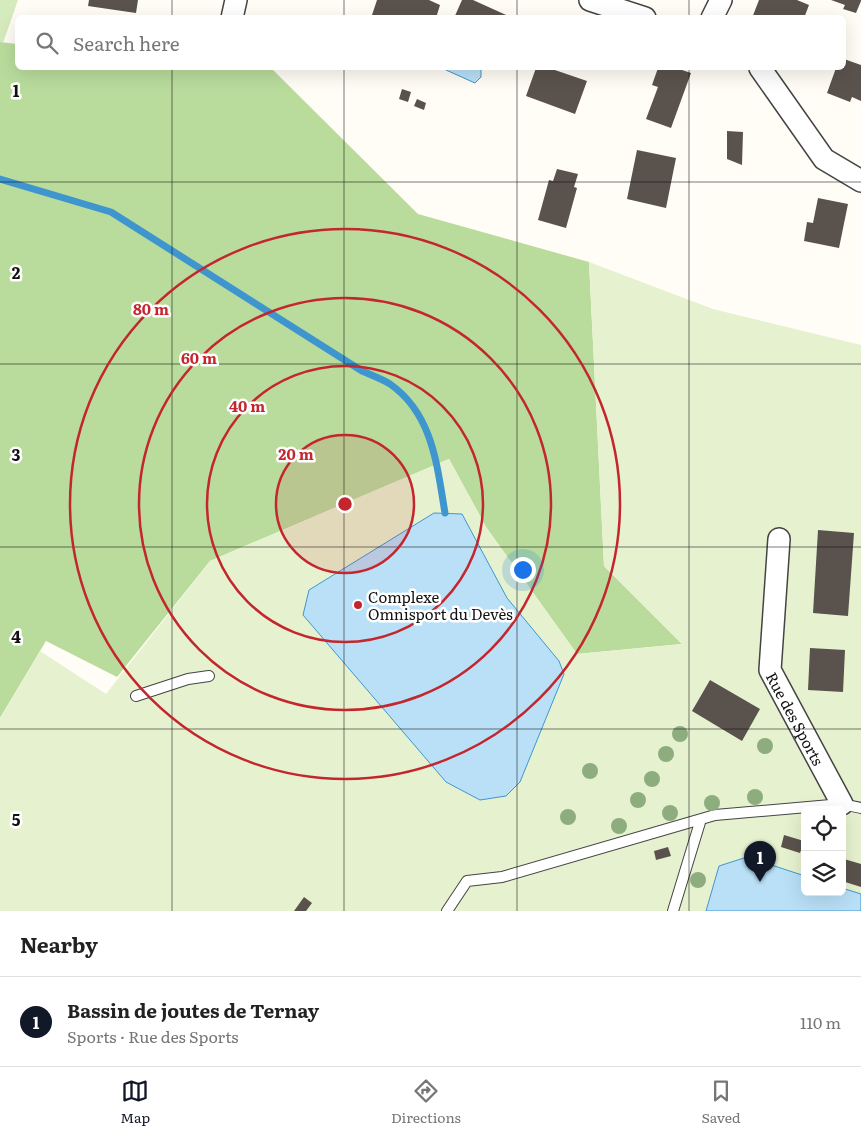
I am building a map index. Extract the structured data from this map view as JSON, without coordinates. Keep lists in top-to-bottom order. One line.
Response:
{"streets":{"street":["Rue des Sports"]},"places":["Complexe Omnisport du Devès"],"page":{"search":"Search here","pins":"1","heading":"Nearby","list":[{"mark":"1","name":"Bassin de joutes de Ternay","note":"Sports · Rue des Sports","value":"110 m"}],"nav":["Map","Directions","Saved"]},"grid":{"rows":["1","2","3","4","5"]},"rings":["80 m","60 m","40 m","20 m"]}
